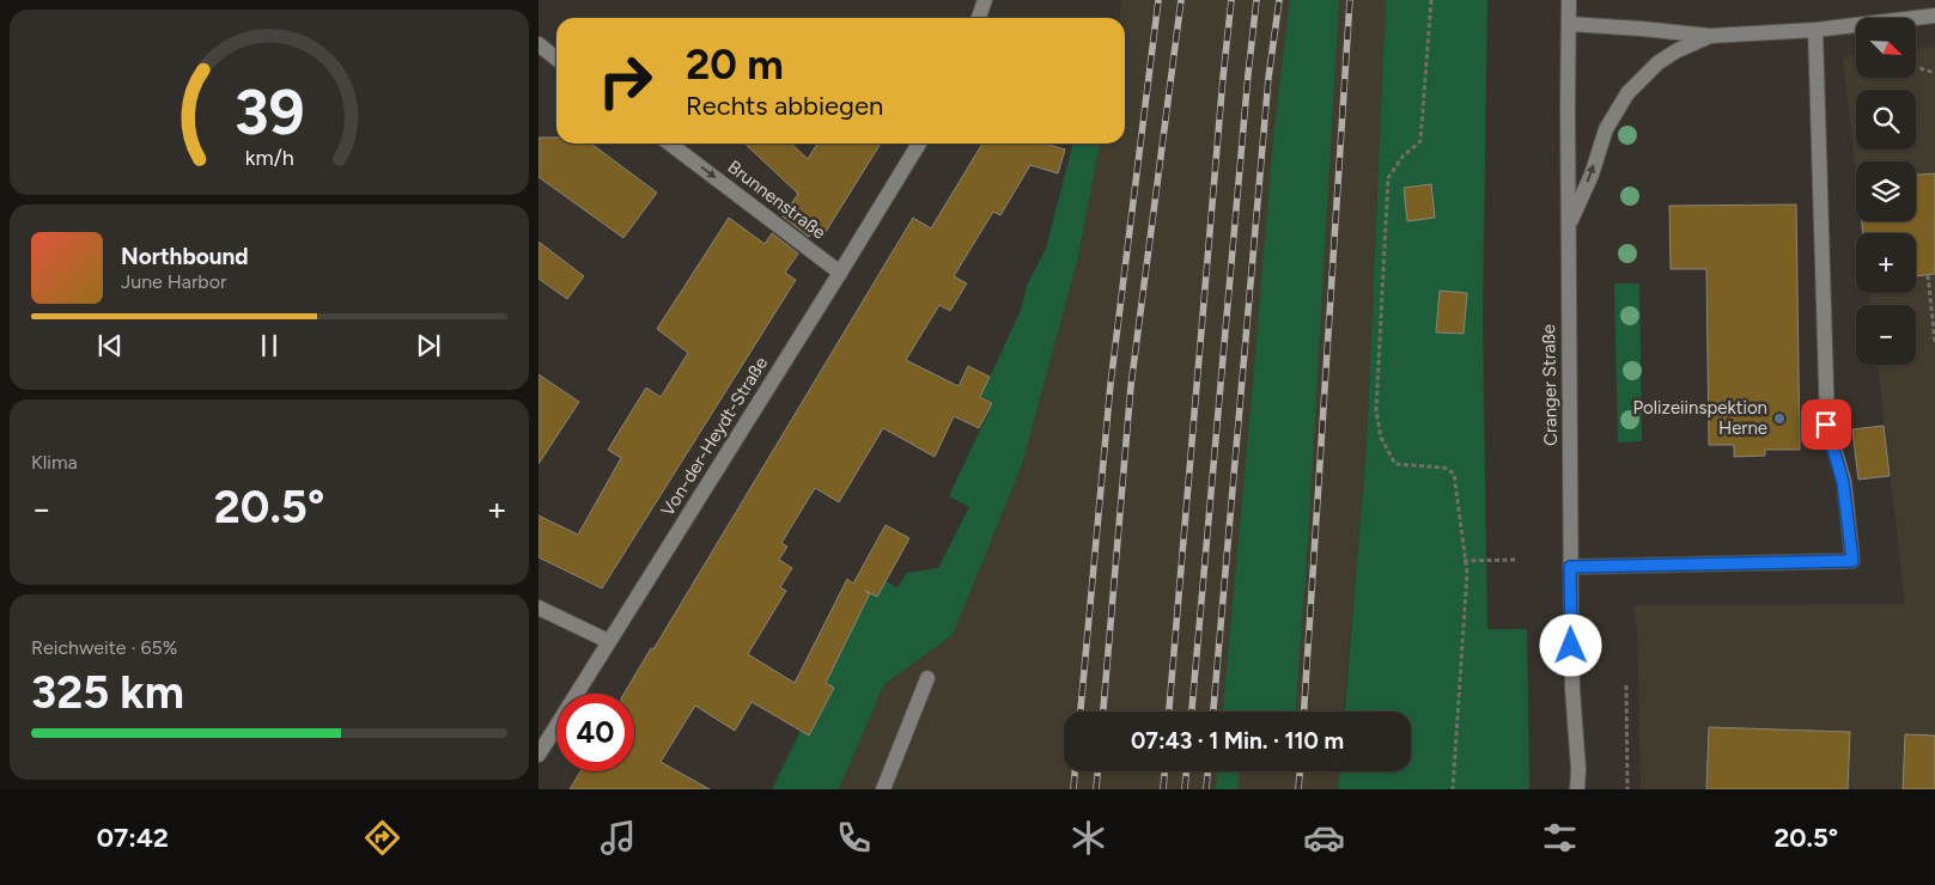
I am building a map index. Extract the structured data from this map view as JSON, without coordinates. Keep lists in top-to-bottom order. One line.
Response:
{"streets":{"street":["Brunnenstraße","Cranger Straße","Von-der-Heydt-Straße"]},"crossings":[["Brunnenstraße","Von-der-Heydt-Straße"]],"one_way":["Brunnenstraße"],"places":["Polizeiinspektion Herne"],"north":"bottom right","page":{"map_buttons":["+","−"],"turn":["20 m","Rechts abbiegen"],"song":["Northbound","June Harbor"],"tile":["Klima",["Reichweite · 65%","325 km"]],"heat":["−","20.5°","+"],"limit":"40","trip":"07:43 · 1 Min. · 110 m","tabs":["07:42","20.5°"],"gauge":["39","km/h"]}}
